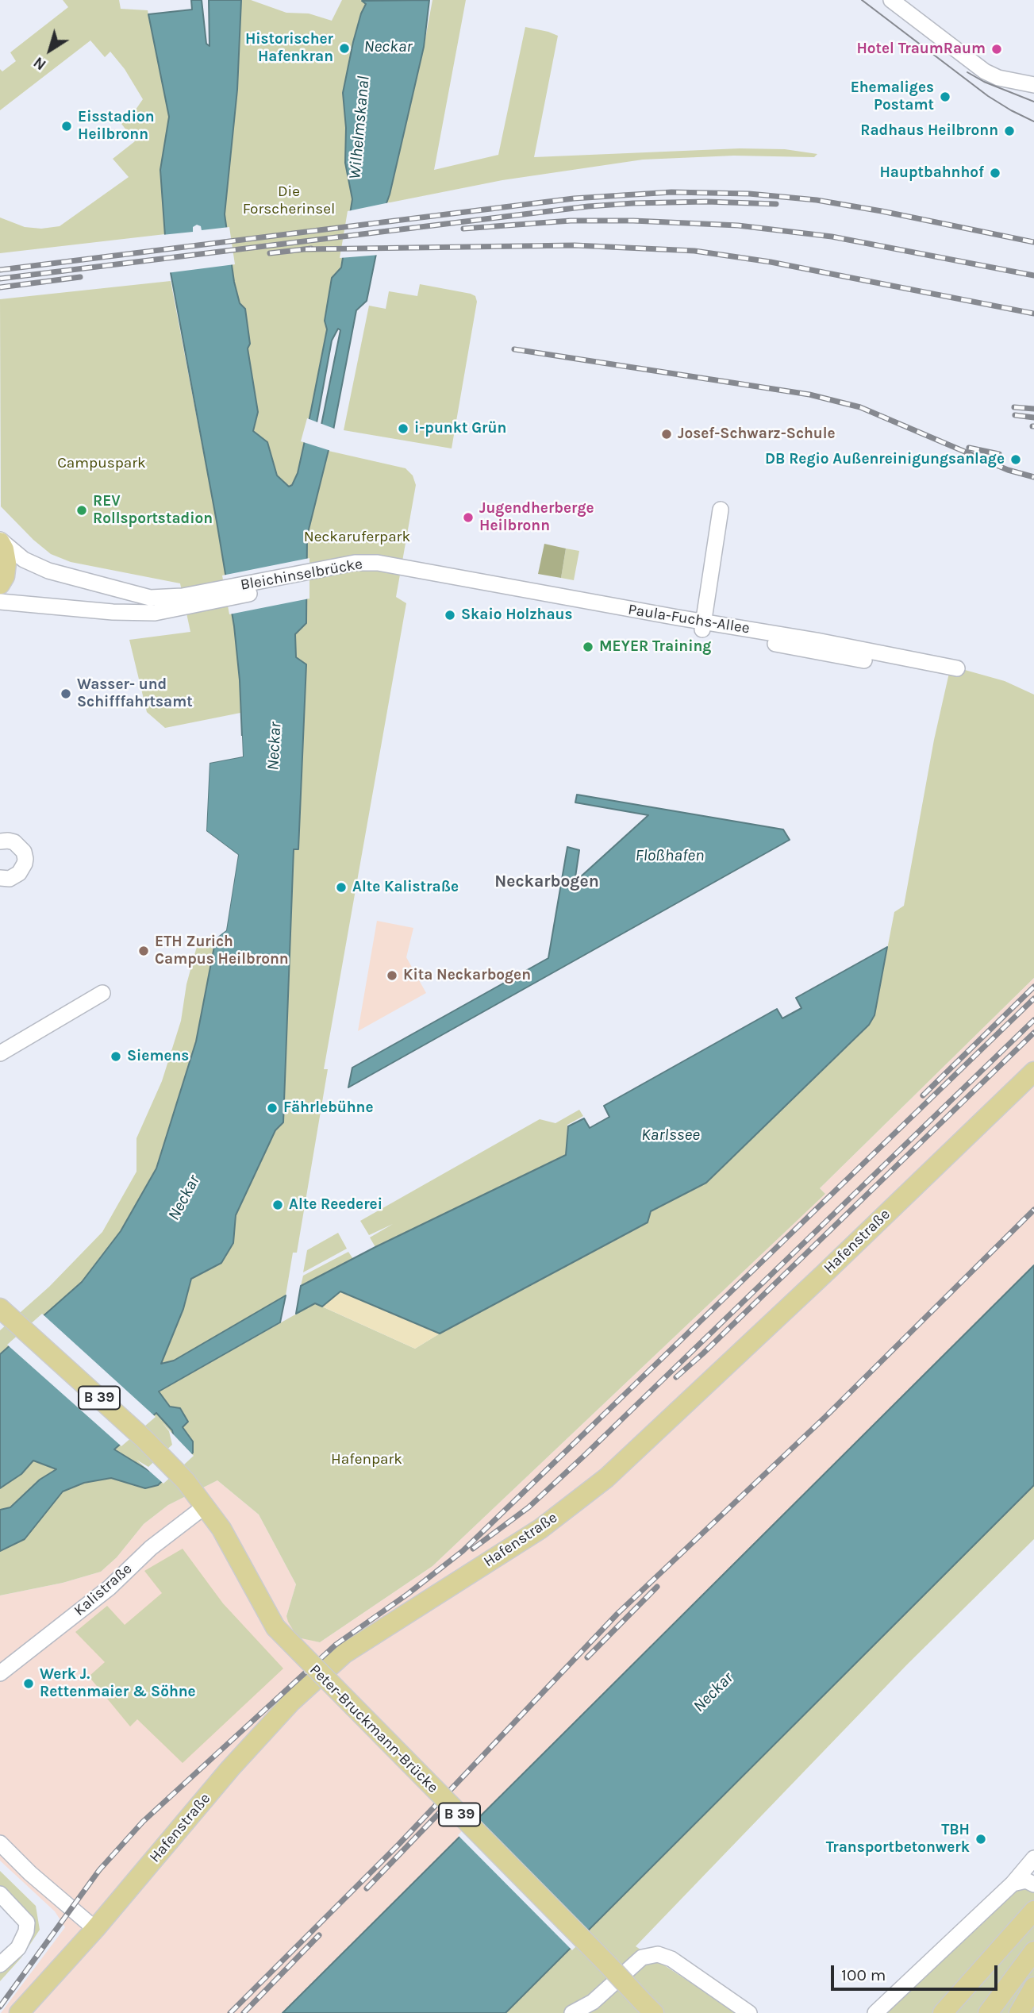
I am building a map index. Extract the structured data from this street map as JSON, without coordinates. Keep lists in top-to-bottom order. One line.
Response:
{"streets":{"main road":["Hafenstraße","B 39","Peter-Bruckmann-Brücke"],"street":["Bleichinselbrücke","Paula-Fuchs-Allee","Kalistraße"]},"crossings":[["Bleichinselbrücke","Paula-Fuchs-Allee"],["B 39","Kalistraße"],["B 39","Peter-Bruckmann-Brücke"],["Kalistraße","Peter-Bruckmann-Brücke"]],"districts":["Neckarbogen"],"water":["Neckar","Wilhelmskanal","Floßhafen","Karlssee"],"parks":["Die Forscherinsel","Campuspark","Neckaruferpark","Hafenpark"],"places":["Historischer Hafenkran","Hotel TraumRaum","Ehemaliges Postamt","Eisstadion Heilbronn","Radhaus Heilbronn","Hauptbahnhof","i-punkt Grün","Josef-Schwarz-Schule","DB Regio Außenreinigungsanlage","REV Rollsportstadion","Jugendherberge Heilbronn","Skaio Holzhaus","MEYER Training","Wasser- und Schifffahrtsamt","Alte Kalistraße","ETH Zurich Campus Heilbronn","Kita Neckarbogen","Siemens","Fährlebühne","Alte Reederei","Werk J. Rettenmaier & Söhne","TBH Transportbetonwerk"],"scale_bar":"100 m","north":"bottom left"}
